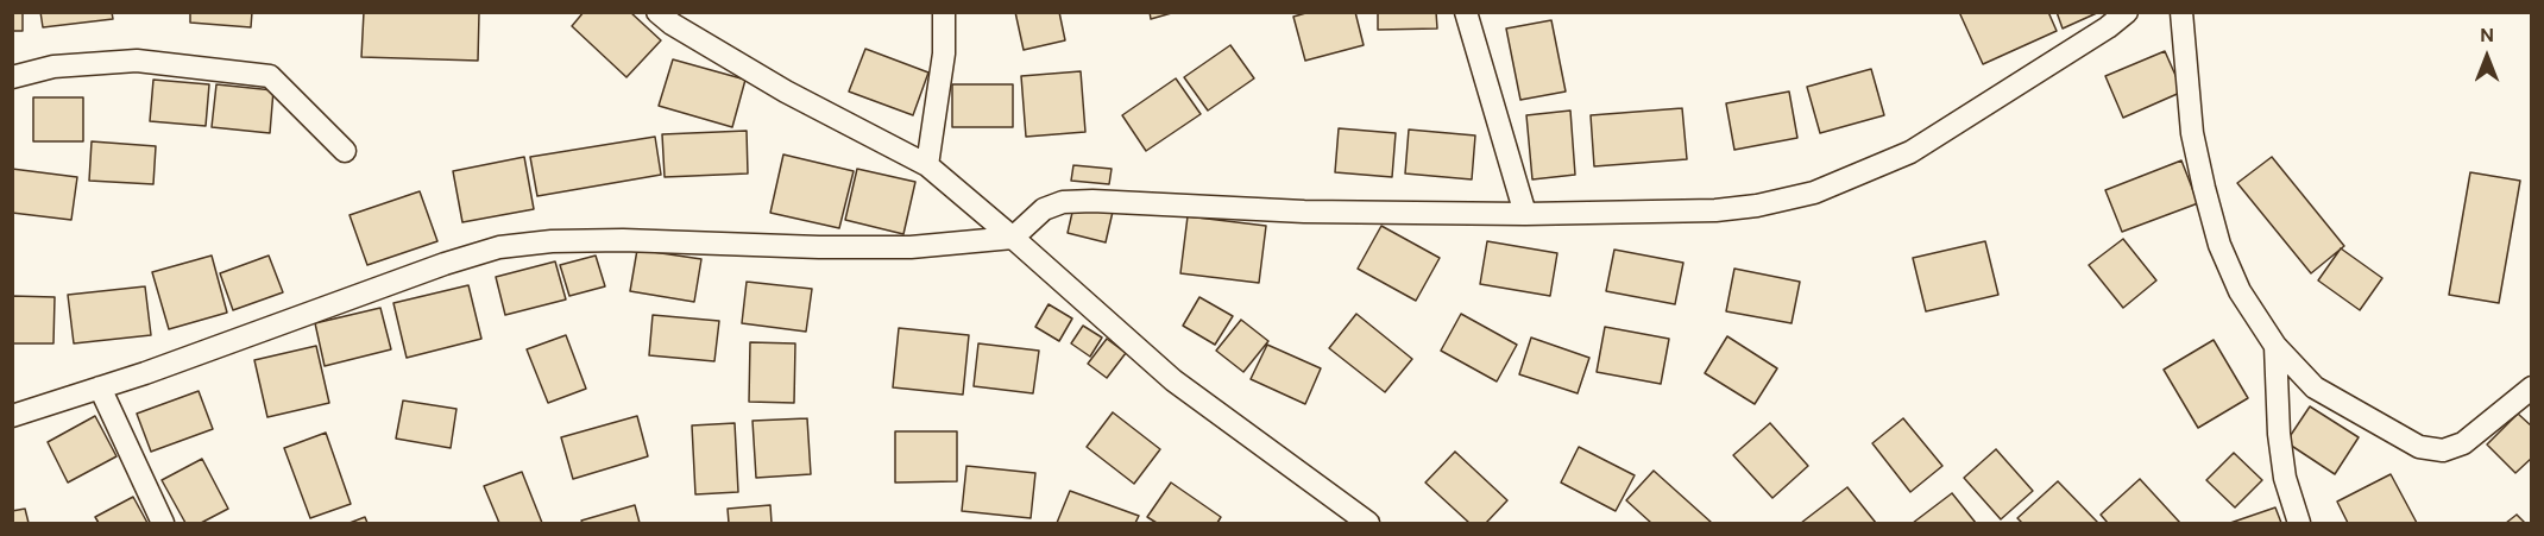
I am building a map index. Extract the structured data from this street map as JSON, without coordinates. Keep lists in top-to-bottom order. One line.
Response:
{"north":"top"}
